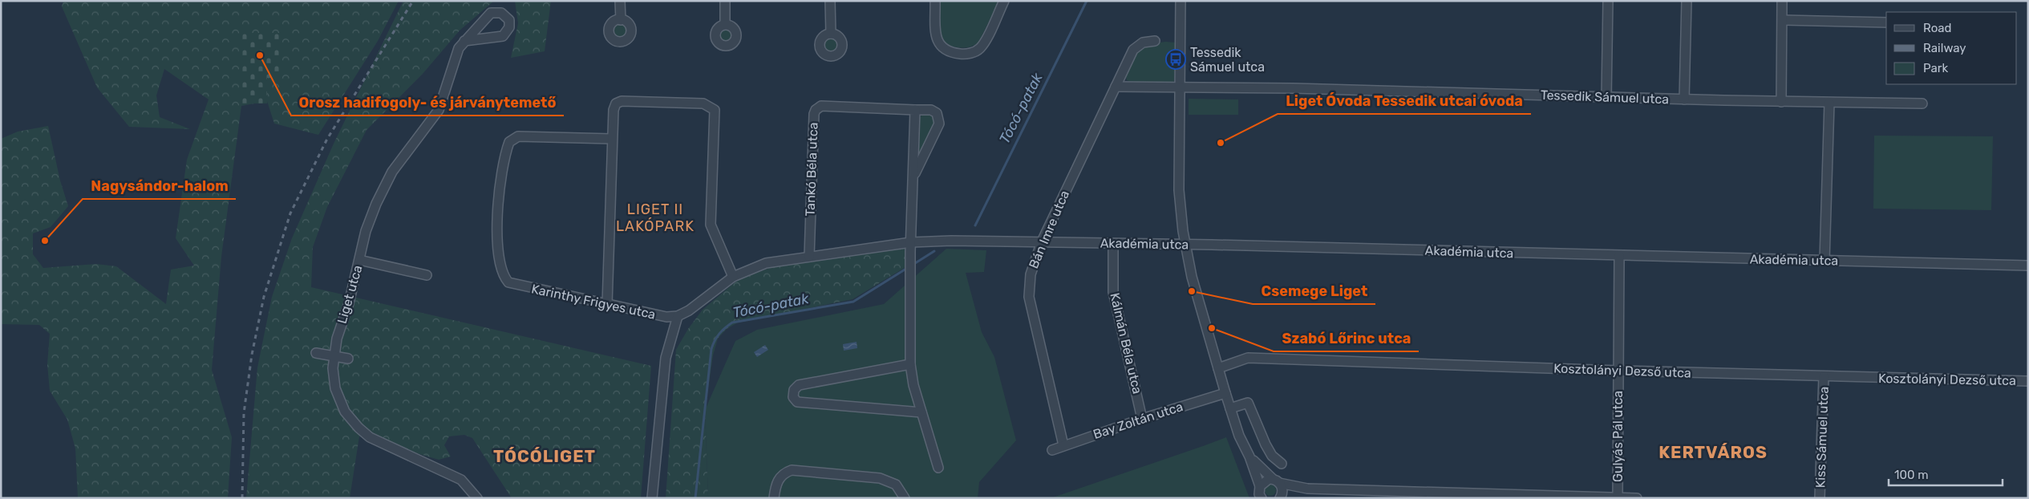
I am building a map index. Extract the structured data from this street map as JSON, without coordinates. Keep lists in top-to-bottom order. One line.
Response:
{"streets":{"street":["Tessedik Sámuel utca","Tankó Béla utca","Bán Imre utca","Akadémia utca","Liget utca","Karinthy Frigyes utca","Kálmán Béla utca","Kosztolányi Dezső utca","Bay Zoltán utca","Gulyás Pál utca","Kiss Sámuel utca"]},"crossings":[["Tessedik Sámuel utca","Bán Imre utca"],["Tankó Béla utca","Akadémia utca"],["Bán Imre utca","Akadémia utca"],["Bán Imre utca","Bay Zoltán utca"],["Akadémia utca","Kálmán Béla utca"],["Akadémia utca","Gulyás Pál utca"],["Kálmán Béla utca","Bay Zoltán utca"],["Kosztolányi Dezső utca","Gulyás Pál utca"],["Kosztolányi Dezső utca","Kiss Sámuel utca"]],"districts":["LIGET II LAKÓPARK","KERTVÁROS","TÓCÓLIGET"],"water":["Tócó-patak"],"places":{"other":["Orosz hadifogoly- és járványtemető","Liget Óvoda Tessedik utcai óvoda","Nagysándor-halom","Csemege Liget","Szabó Lőrinc utca"],"bus stop":["Tessedik Sámuel utca"]},"legend":["Road","Railway","Park"],"scale_bar":"100 m"}
